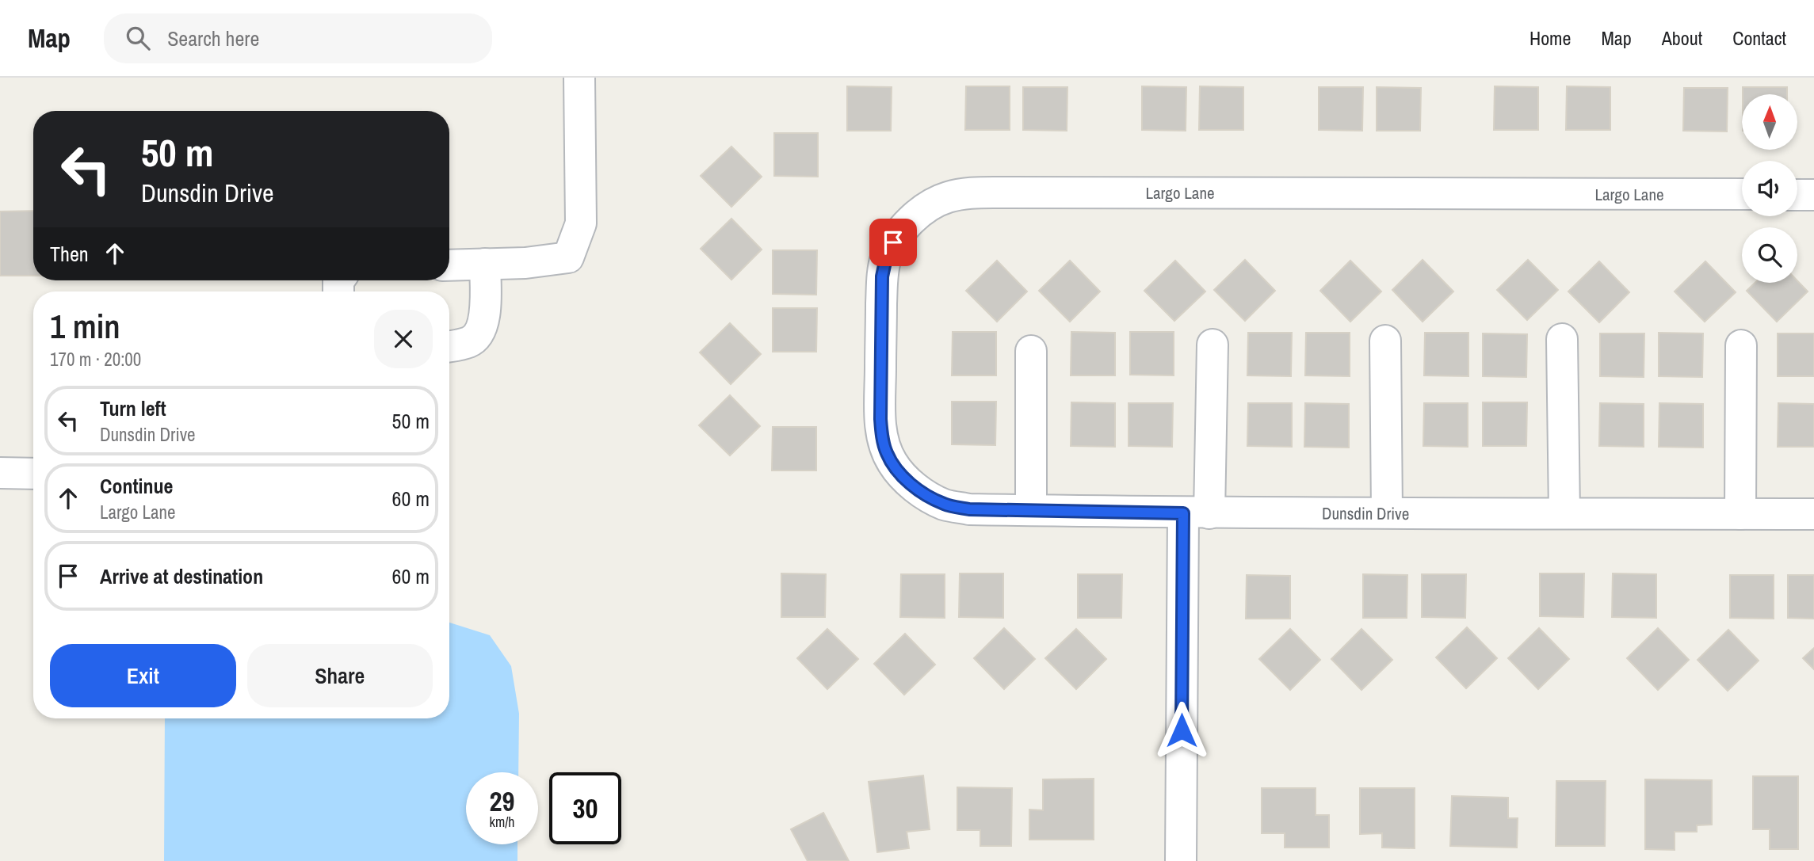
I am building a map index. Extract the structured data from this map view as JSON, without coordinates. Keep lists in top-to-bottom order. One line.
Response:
{"streets":{"street":["Largo Lane","Dunsdin Drive"]},"crossings":[["Largo Lane","Dunsdin Drive"]],"north":"top","page":{"header":"Map","search":"Search here","nav":["Home","Map","About","Contact"],"turn":["50 m","Dunsdin Drive"],"then":"Then","heading":["1 min","170 m · 20:00"],"list":[{"name":"Turn left","note":"Dunsdin Drive","value":"50 m"},{"name":"Continue","note":"Largo Lane","value":"60 m"},{"name":"Arrive at destination","value":"60 m"}],"buttons":["Exit","Share"],"speed":"29 km/h","limit":"30"}}
